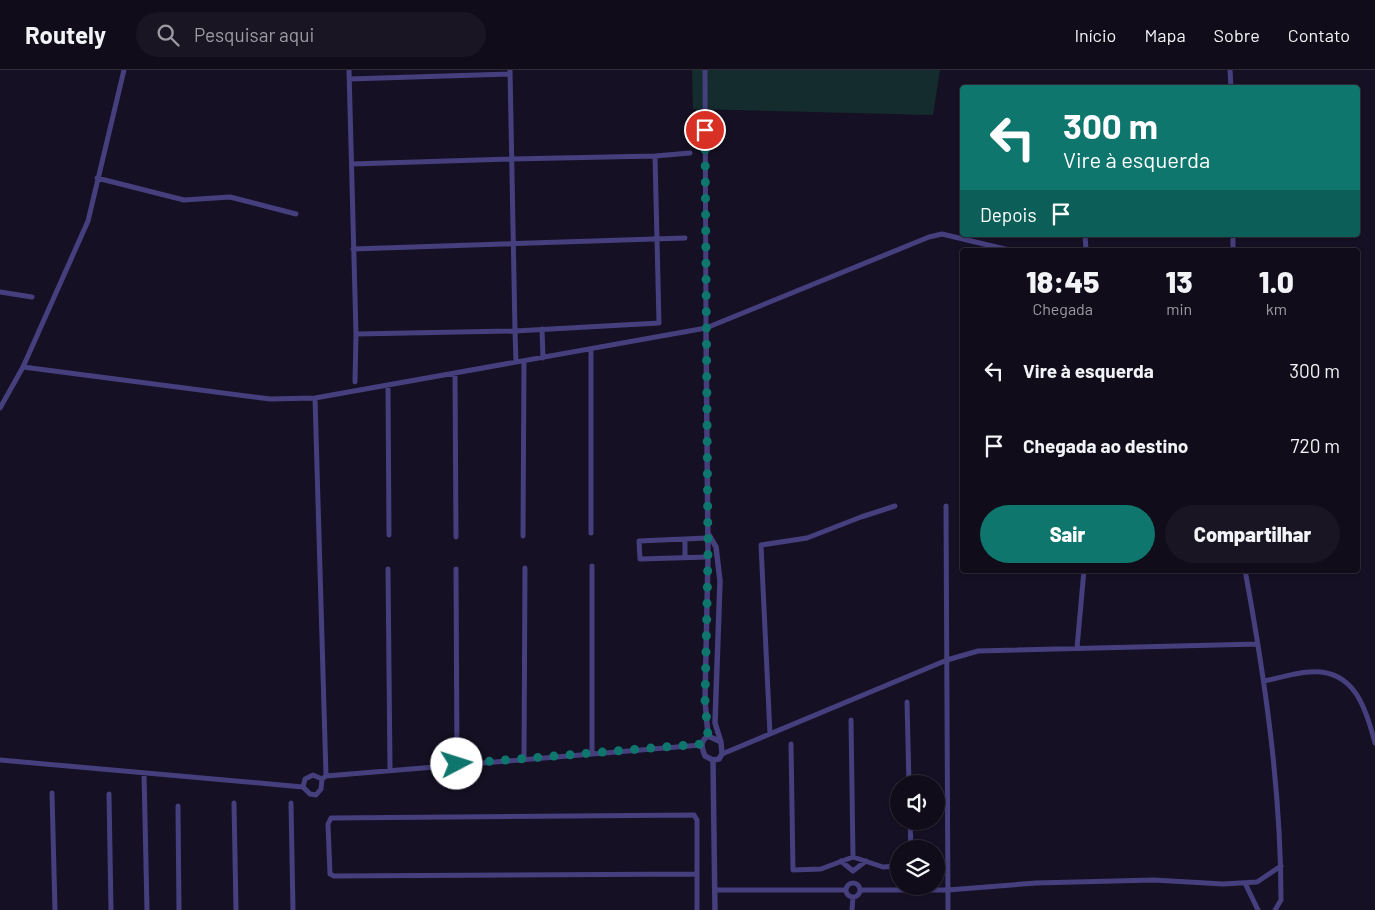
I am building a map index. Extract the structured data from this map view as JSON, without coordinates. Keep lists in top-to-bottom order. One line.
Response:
{"page":{"header":"Routely","search":"Pesquisar aqui","nav":["Início","Mapa","Sobre","Contato"],"turn":["300 m","Vire à esquerda"],"then":"Depois","eta":["18:45","Chegada","13","min","1.0","km"],"list":[{"name":"Vire à esquerda","value":"300 m"},{"name":"Chegada ao destino","value":"720 m"}],"buttons":["Sair","Compartilhar"]}}
